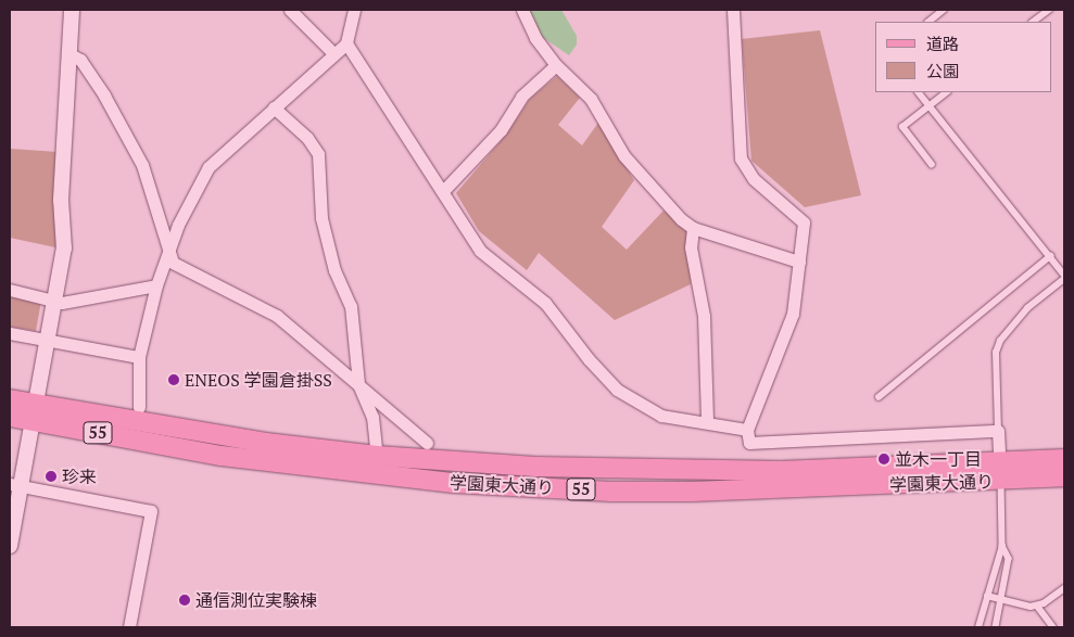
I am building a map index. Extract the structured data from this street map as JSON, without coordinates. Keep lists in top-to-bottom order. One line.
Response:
{"streets":{"main road":["55","学園東大通り"]},"places":["ENEOS 学園倉掛SS","並木一丁目","珍来","通信測位実験棟"],"legend":["道路","公園"]}
